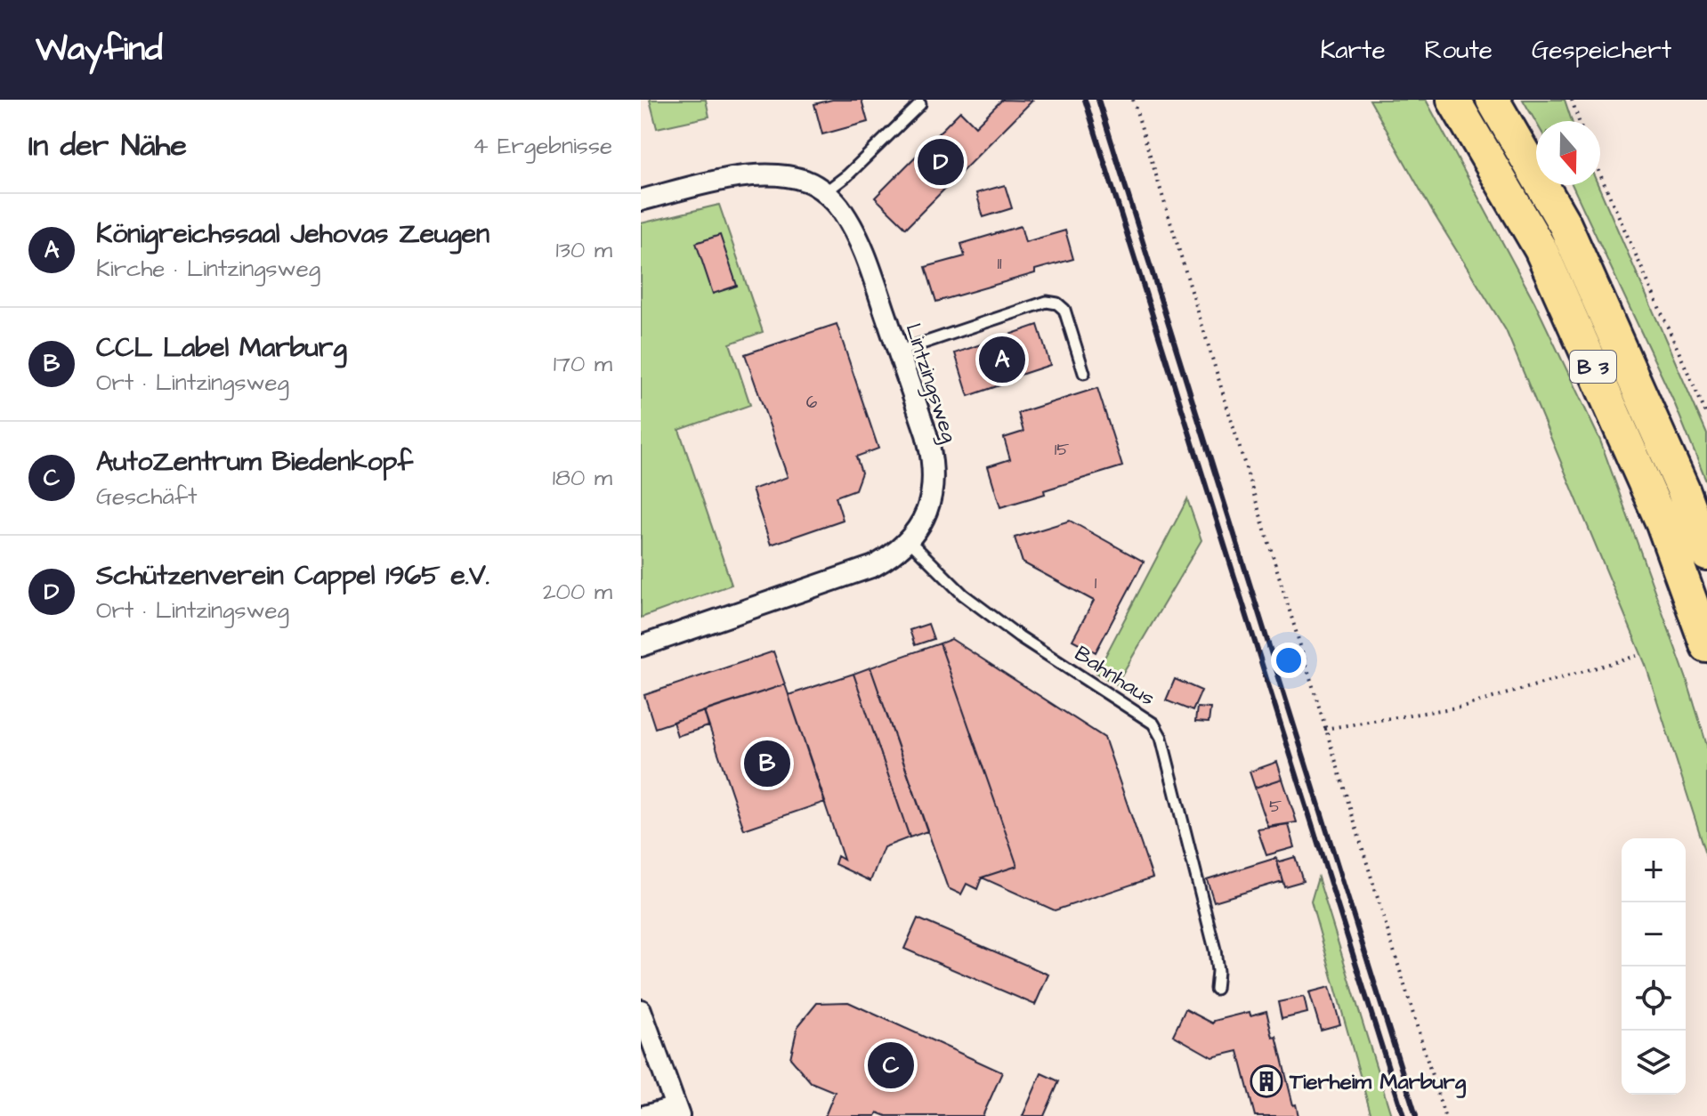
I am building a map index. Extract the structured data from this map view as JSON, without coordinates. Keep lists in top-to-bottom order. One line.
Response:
{"streets":{"highway":["B 3"],"street":["Lintzingsweg"],"lane":["Bahnhaus"]},"crossings":[["Lintzingsweg","Bahnhaus"]],"places":{"building":["Tierheim Marburg"]},"house_numbers":["11","6","15","1","5"],"north":"bottom","page":{"header":"Wayfind","nav":["Karte","Route","Gespeichert"],"heading":["In der Nähe","4 Ergebnisse"],"pins":["D","A","B","C"],"list":[{"mark":"A","name":"Königreichssaal Jehovas Zeugen","note":"Kirche · Lintzingsweg","value":"130 m"},{"mark":"B","name":"CCL Label Marburg","note":"Ort · Lintzingsweg","value":"170 m"},{"mark":"C","name":"AutoZentrum Biedenkopf","note":"Geschäft","value":"180 m"},{"mark":"D","name":"Schützenverein Cappel 1965 e.V.","note":"Ort · Lintzingsweg","value":"200 m"}],"map_buttons":["+","−"]}}
